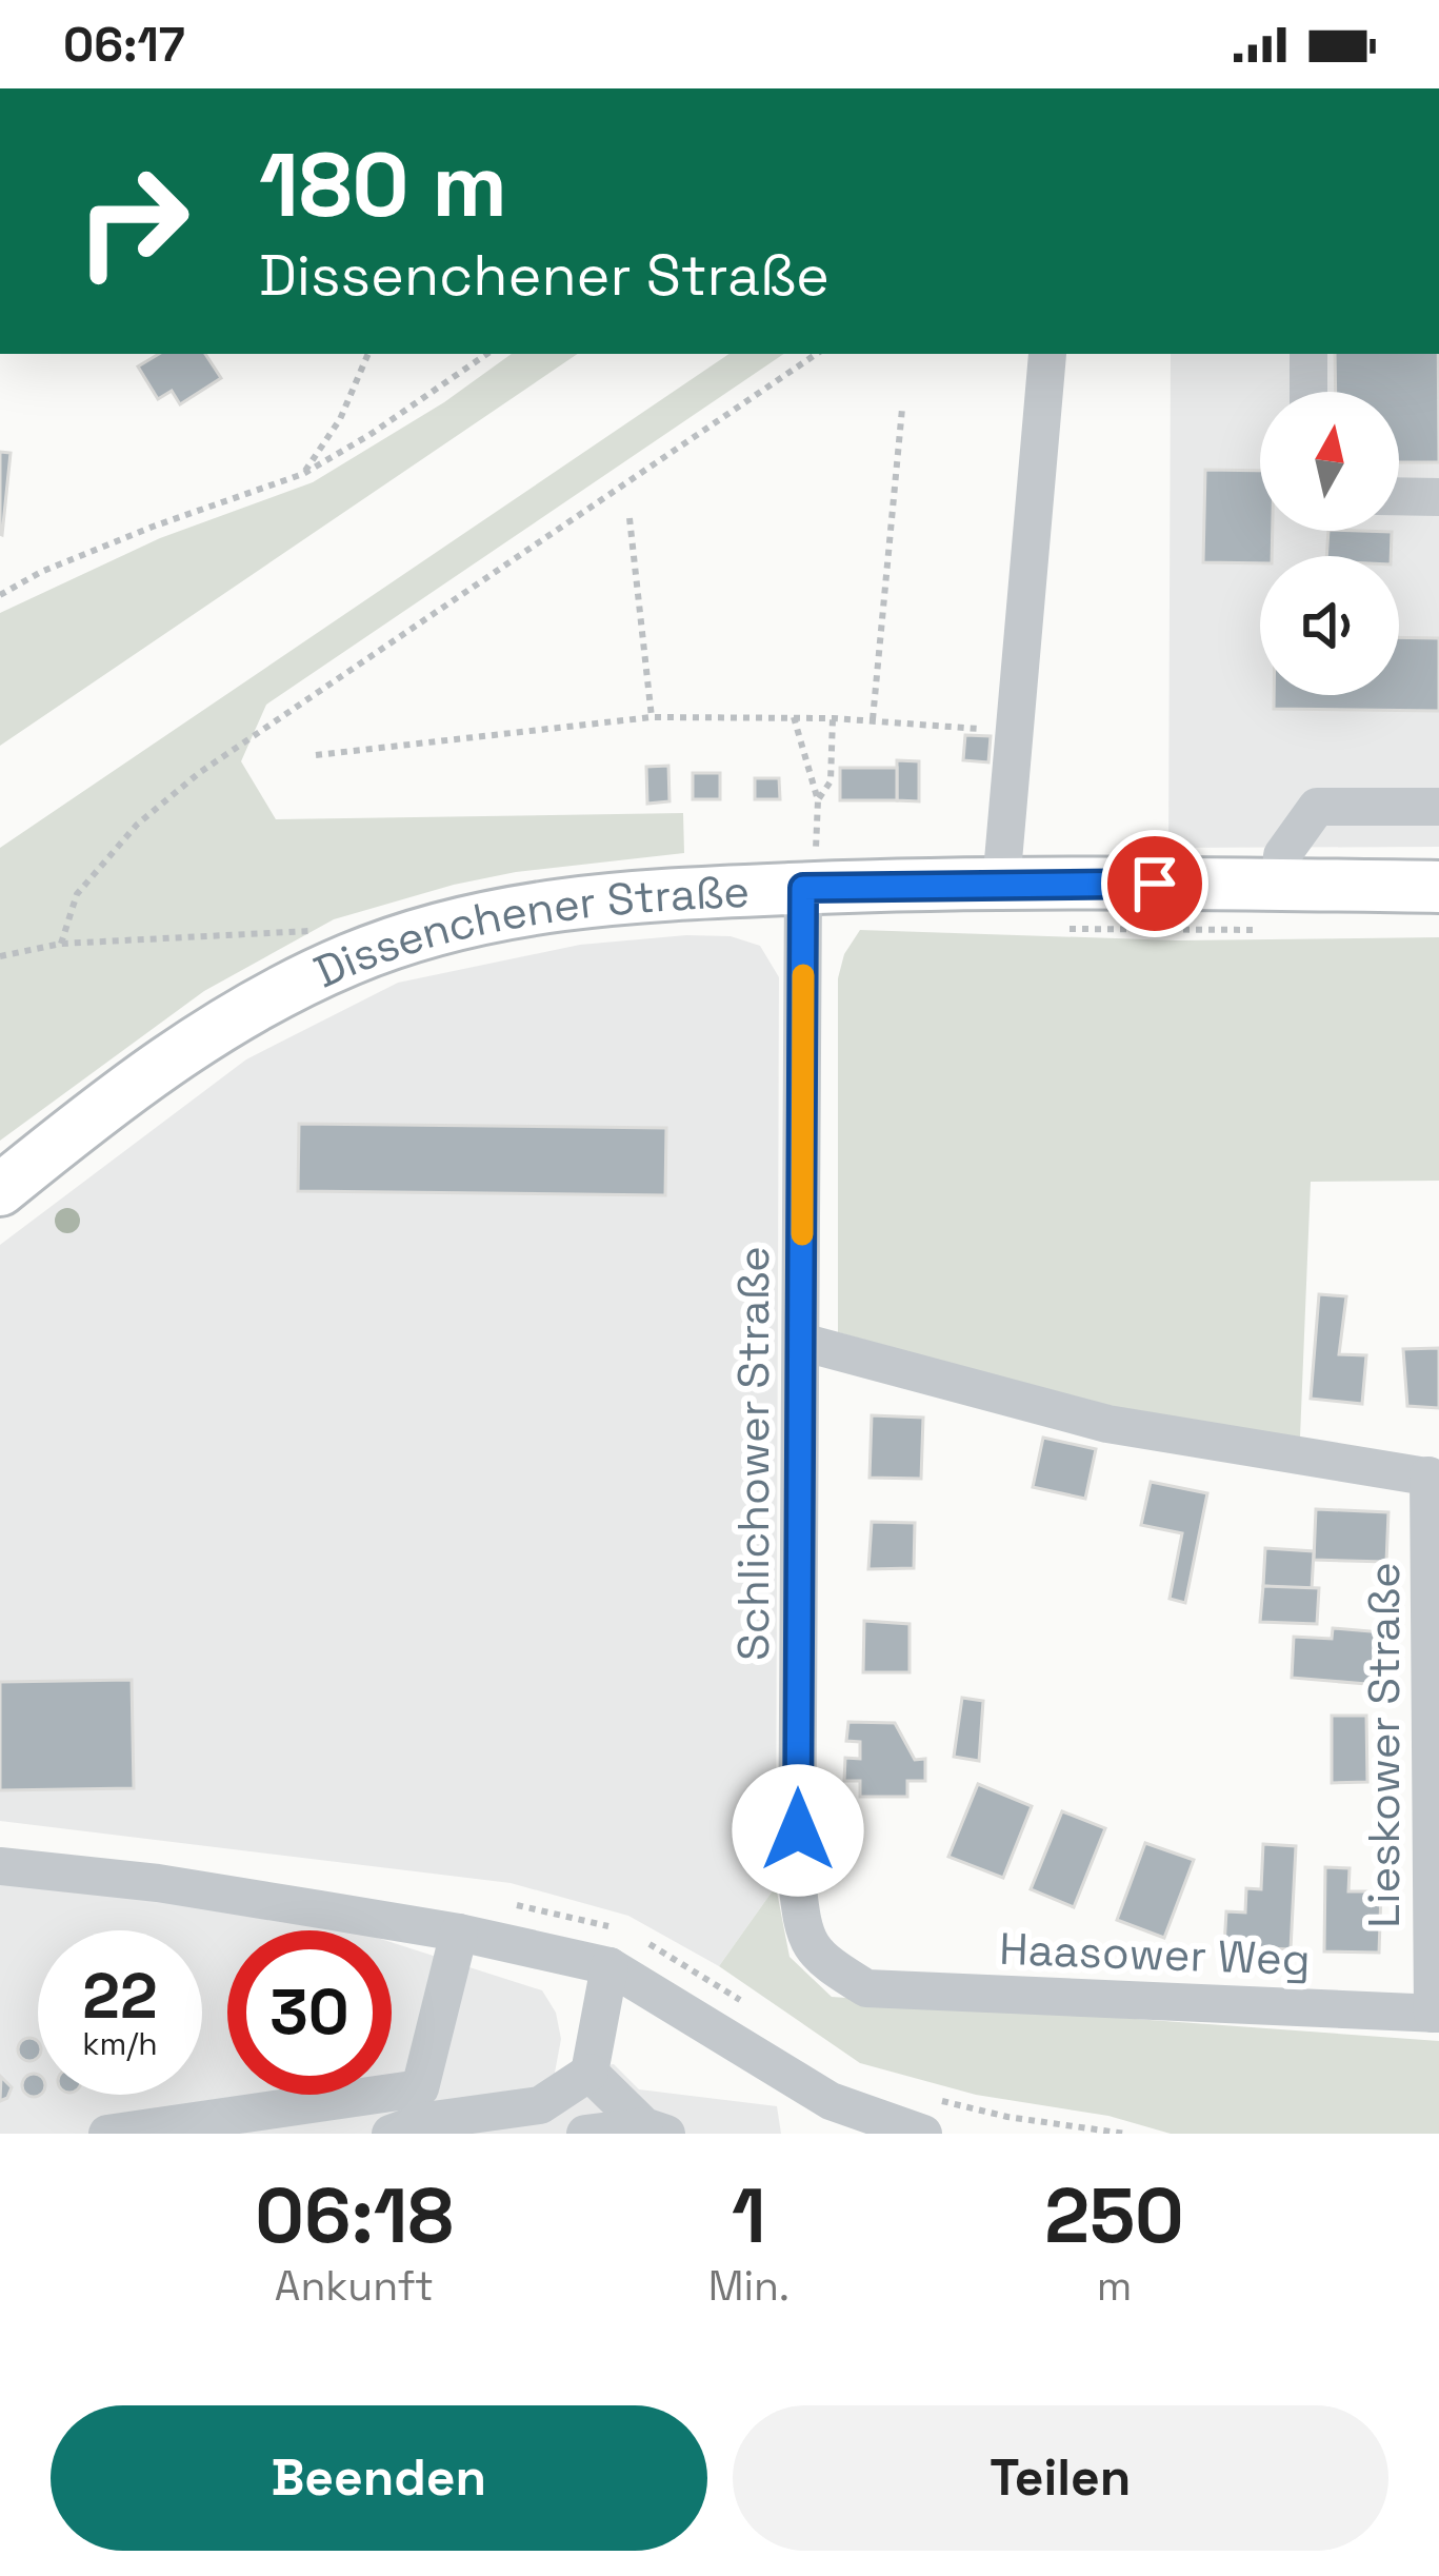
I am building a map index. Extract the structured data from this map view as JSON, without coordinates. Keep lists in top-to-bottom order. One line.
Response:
{"streets":{"main road":["Dissenchener Straße"],"street":["Schlichower Straße","Lieskower Straße","Haasower Weg"]},"crossings":[["Dissenchener Straße","Schlichower Straße"],["Schlichower Straße","Haasower Weg"],["Lieskower Straße","Haasower Weg"]],"north":"top","page":{"status":"06:17","turn":["180 m","Dissenchener Straße"],"speed":"22 km/h","limit":"30","eta":["06:18","Ankunft","1","Min.","250","m"],"buttons":["Beenden","Teilen"]}}
